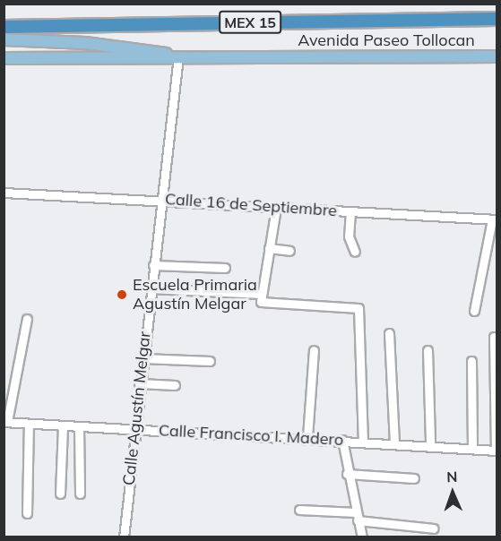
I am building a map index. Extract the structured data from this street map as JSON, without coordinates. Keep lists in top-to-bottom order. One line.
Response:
{"streets":{"highway":["MEX 15"],"main road":["Avenida Paseo Tollocan"],"street":["Calle 16 de Septiembre","Calle Agustín Melgar","Calle Francisco I. Madero"]},"crossings":[["Avenida Paseo Tollocan","Calle Agustín Melgar"],["Calle 16 de Septiembre","Calle Agustín Melgar"],["Calle Agustín Melgar","Calle Francisco I. Madero"]],"places":["Escuela Primaria Agustín Melgar"],"north":"top"}
